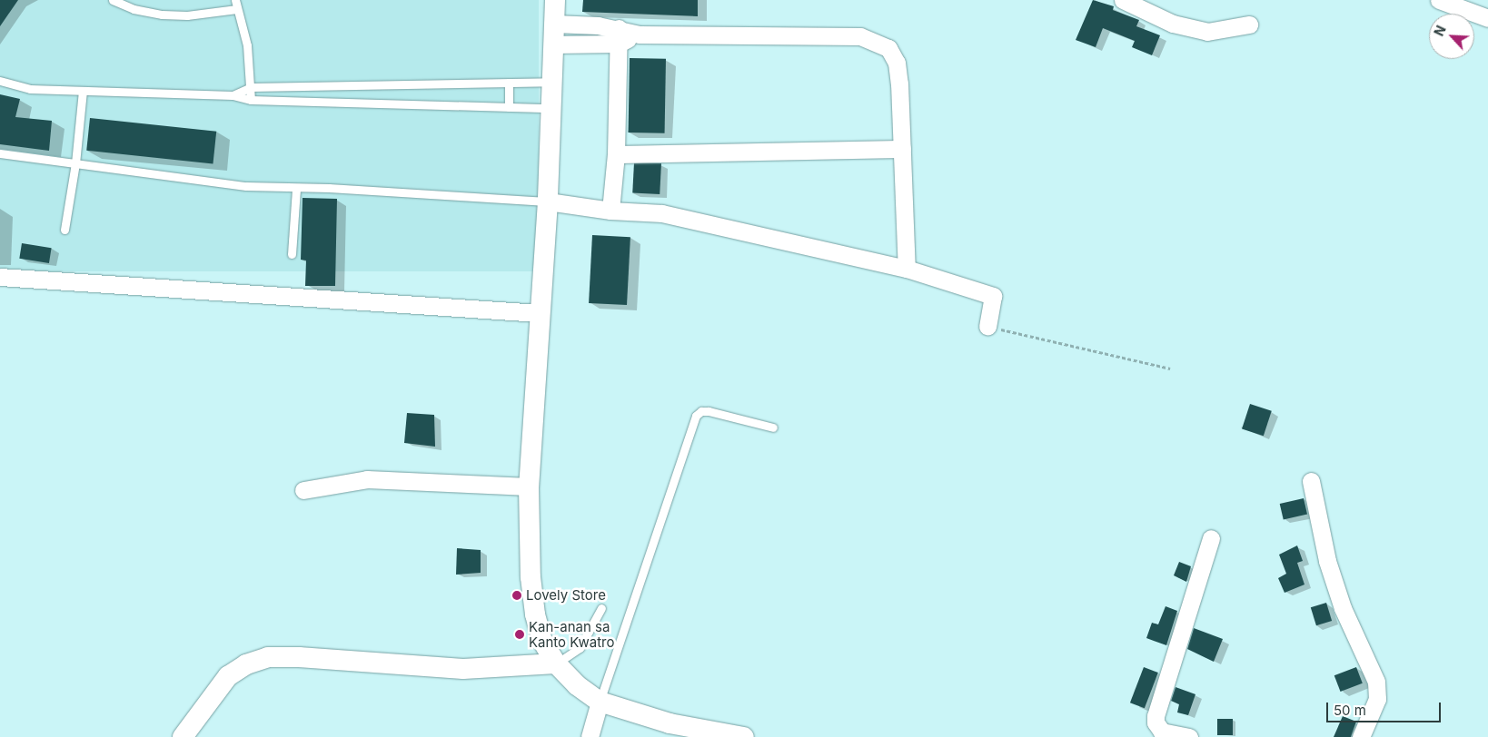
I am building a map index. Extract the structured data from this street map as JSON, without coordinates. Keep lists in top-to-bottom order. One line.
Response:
{"places":["Lovely Store","Kan-anan sa Kanto Kwatro"],"scale_bar":"50 m","north":"top left"}
